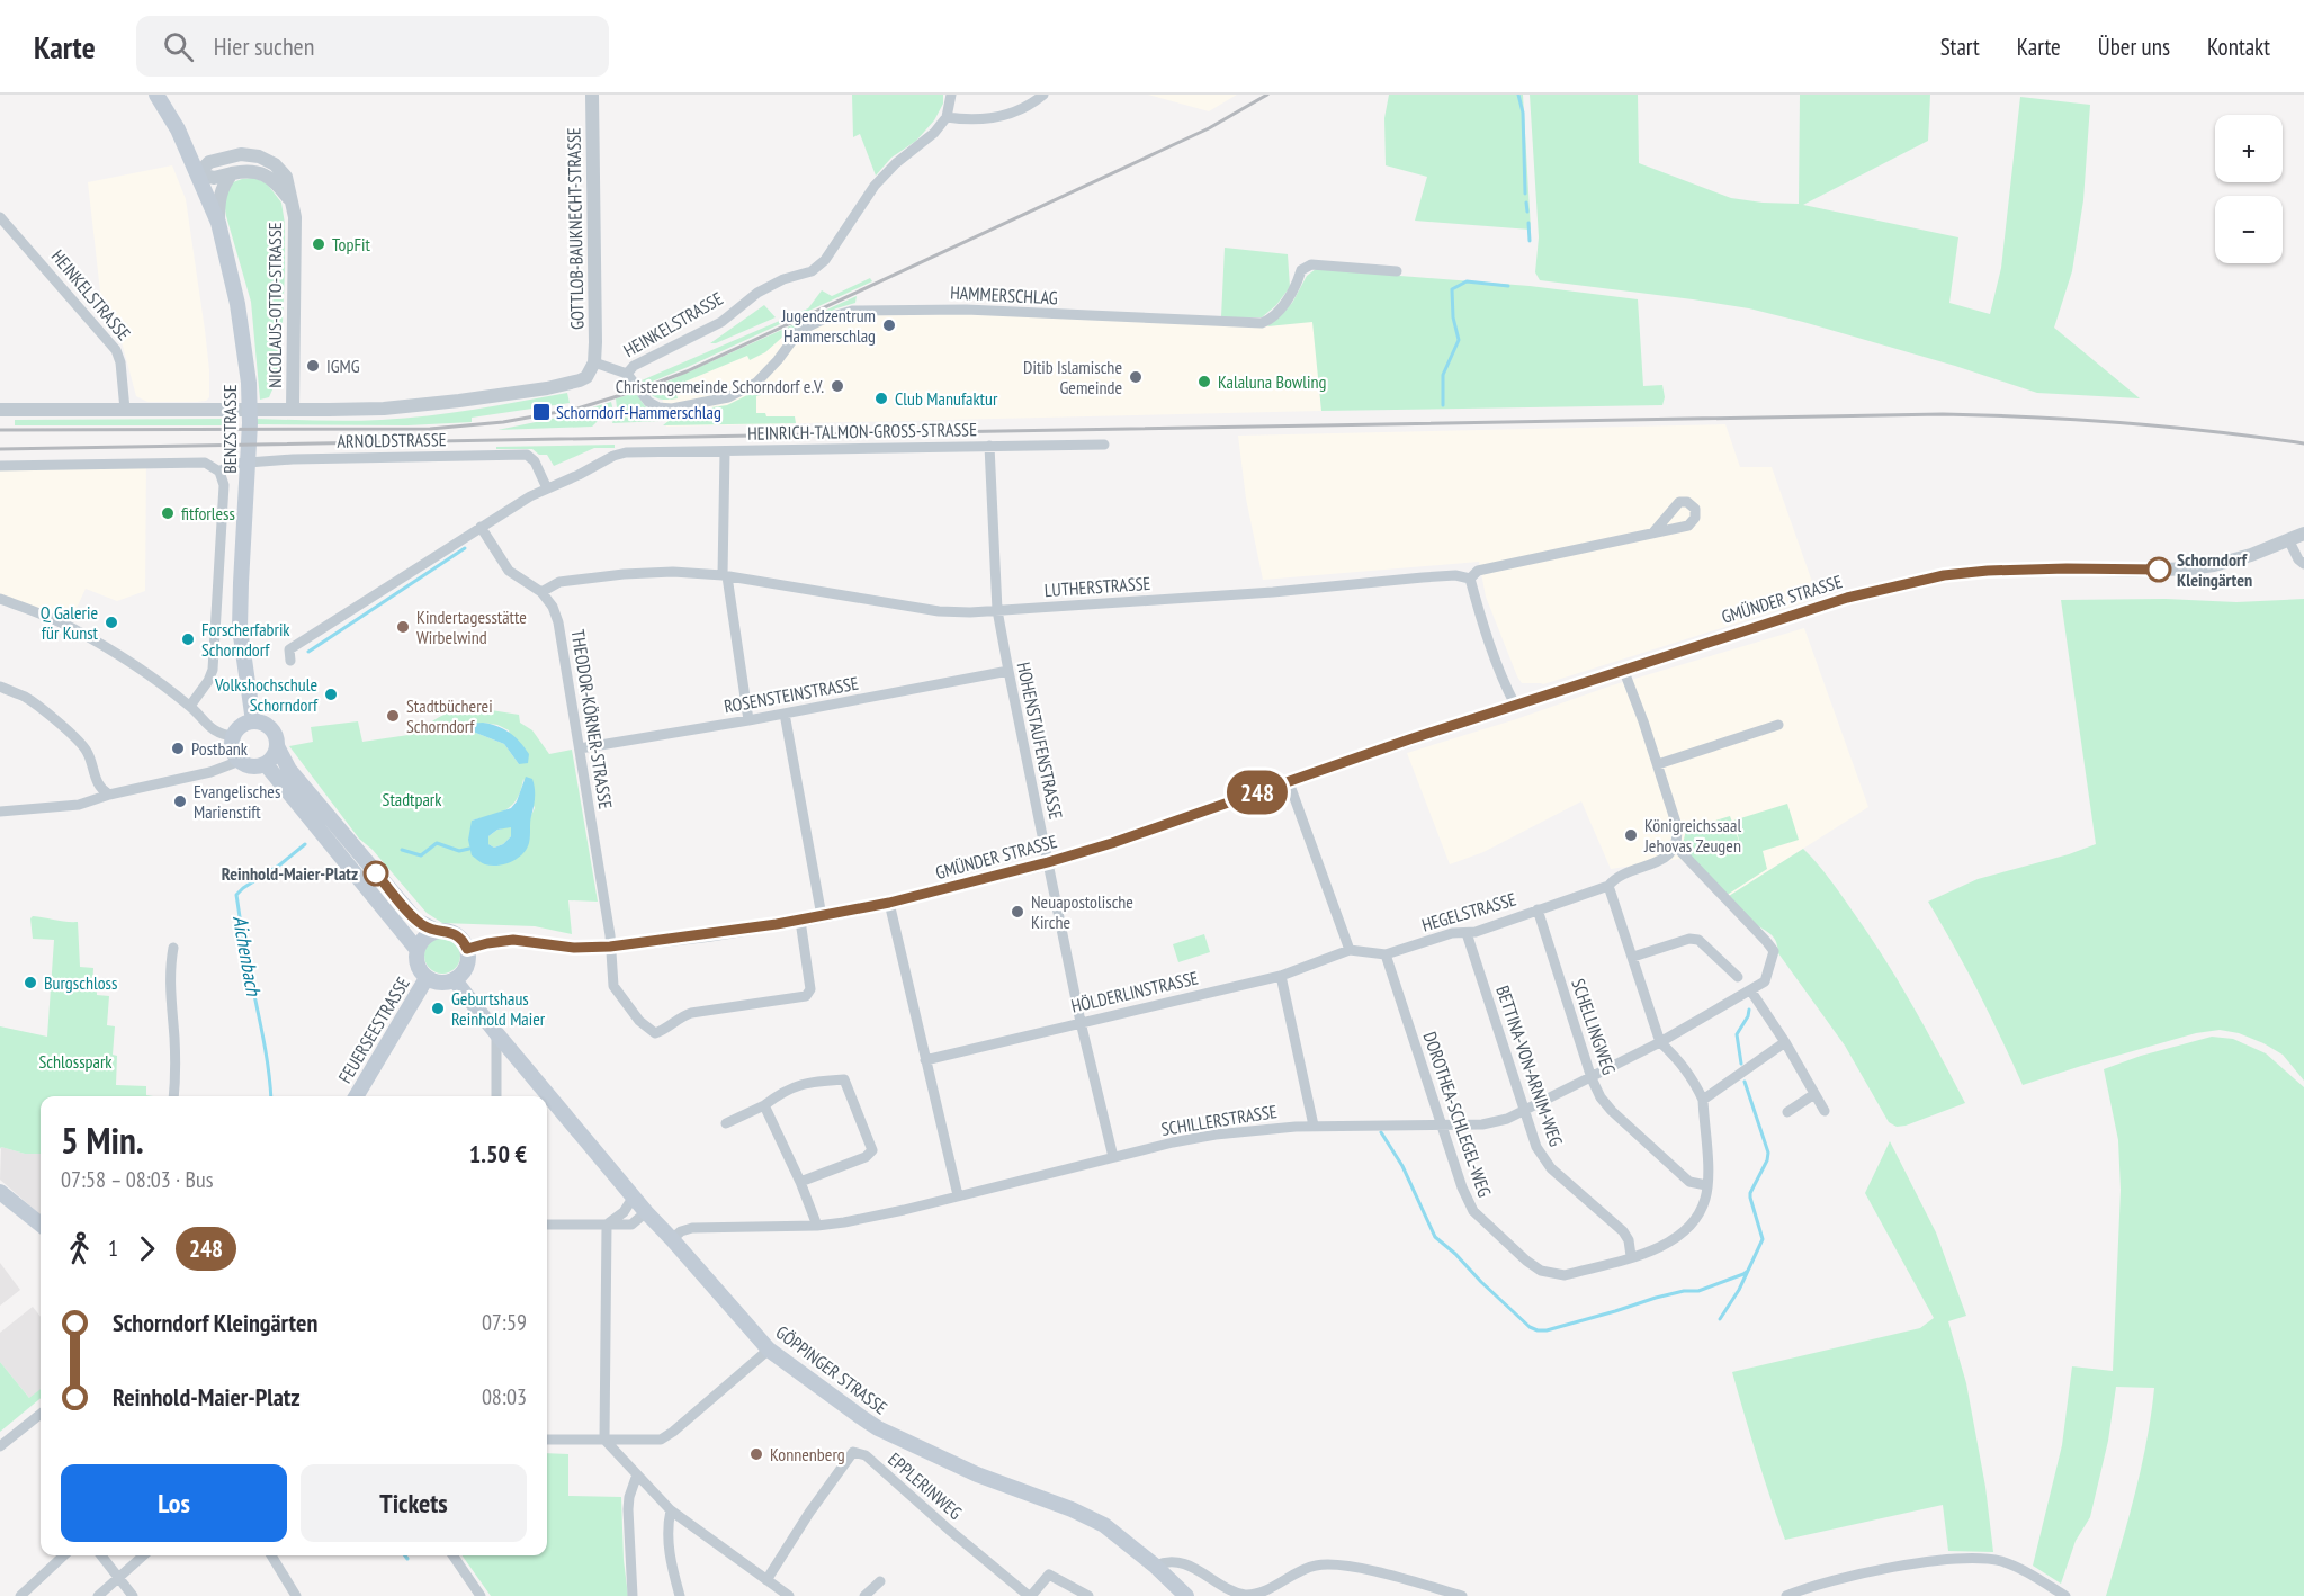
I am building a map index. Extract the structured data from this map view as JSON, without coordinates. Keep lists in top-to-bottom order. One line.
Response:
{"streets":{"main road":["BENZSTRASSE","FEUERSEESTRASSE","GÖPPINGER STRASSE"],"street":["GOTTLOB-BAUKNECHT-STRASSE","HEINKELSTRASSE","HAMMERSCHLAG","NICOLAUS-OTTO-STRASSE","HEINRICH-TALMON-GROSS-STRASSE","ARNOLDSTRASSE","LUTHERSTRASSE","GMÜNDER STRASSE","ROSENSTEINSTRASSE","THEODOR-KÖRNER-STRASSE","HOHENSTAUFENSTRASSE","HEGELSTRASSE","HÖLDERLINSTRASSE","SCHELLINGWEG","BETTINA-VON-ARNIM-WEG","DOROTHEA-SCHLEGEL-WEG","SCHILLERSTRASSE","EPPLERINWEG"]},"crossings":[["GOTTLOB-BAUKNECHT-STRASSE","HEINKELSTRASSE"],["HEINKELSTRASSE","HAMMERSCHLAG"],["NICOLAUS-OTTO-STRASSE","BENZSTRASSE"],["HEINRICH-TALMON-GROSS-STRASSE","ARNOLDSTRASSE"],["HEINRICH-TALMON-GROSS-STRASSE","THEODOR-KÖRNER-STRASSE"],["HEINRICH-TALMON-GROSS-STRASSE","HOHENSTAUFENSTRASSE"],["LUTHERSTRASSE","THEODOR-KÖRNER-STRASSE"],["LUTHERSTRASSE","HOHENSTAUFENSTRASSE"],["GMÜNDER STRASSE","THEODOR-KÖRNER-STRASSE"],["GMÜNDER STRASSE","HOHENSTAUFENSTRASSE"],["GMÜNDER STRASSE","FEUERSEESTRASSE"],["GMÜNDER STRASSE","GÖPPINGER STRASSE"],["ROSENSTEINSTRASSE","THEODOR-KÖRNER-STRASSE"],["ROSENSTEINSTRASSE","HOHENSTAUFENSTRASSE"],["HOHENSTAUFENSTRASSE","HÖLDERLINSTRASSE"],["HOHENSTAUFENSTRASSE","SCHILLERSTRASSE"],["HEGELSTRASSE","HÖLDERLINSTRASSE"],["HEGELSTRASSE","SCHELLINGWEG"],["HEGELSTRASSE","BETTINA-VON-ARNIM-WEG"],["HEGELSTRASSE","DOROTHEA-SCHLEGEL-WEG"],["SCHELLINGWEG","DOROTHEA-SCHLEGEL-WEG"],["SCHELLINGWEG","SCHILLERSTRASSE"],["FEUERSEESTRASSE","GÖPPINGER STRASSE"],["BETTINA-VON-ARNIM-WEG","DOROTHEA-SCHLEGEL-WEG"],["BETTINA-VON-ARNIM-WEG","SCHILLERSTRASSE"],["DOROTHEA-SCHLEGEL-WEG","SCHILLERSTRASSE"],["SCHILLERSTRASSE","GÖPPINGER STRASSE"]],"water":["Aichenbach"],"parks":["Stadtpark","Schlosspark"],"places":{"other":["TopFit","Jugendzentrum Hammerschlag","IGMG","Ditib Islamische Gemeinde","Kalaluna Bowling","Christengemeinde Schorndorf e.V.","Club Manufaktur","fitforless","Schorndorf Kleingärten","Q Galerie für Kunst","Kindertagesstätte Wirbelwind","Forscherfabrik Schorndorf","Volkshochschule Schorndorf","Stadtbücherei Schorndorf","Postbank","Evangelisches Marienstift","Königreichssaal Jehovas Zeugen","Reinhold-Maier-Platz","Neuapostolische Kirche","Burgschloss","Geburtshaus Reinhold Maier","Konnenberg"],"transit":["Schorndorf-Hammerschlag"]},"lines":["bus line 248"],"page":{"header":"Karte","search":"Hier suchen","nav":["Start","Karte","Über uns","Kontakt"],"on_map":"248","map_buttons":["+","−"],"heading":["5 Min.","07:58 – 08:03 · Bus","1.50 €"],"legs":["1","248"],"list":[{"name":"Schorndorf Kleingärten","value":"07:59"},{"name":"Reinhold-Maier-Platz","value":"08:03"}],"buttons":["Los","Tickets"]}}
